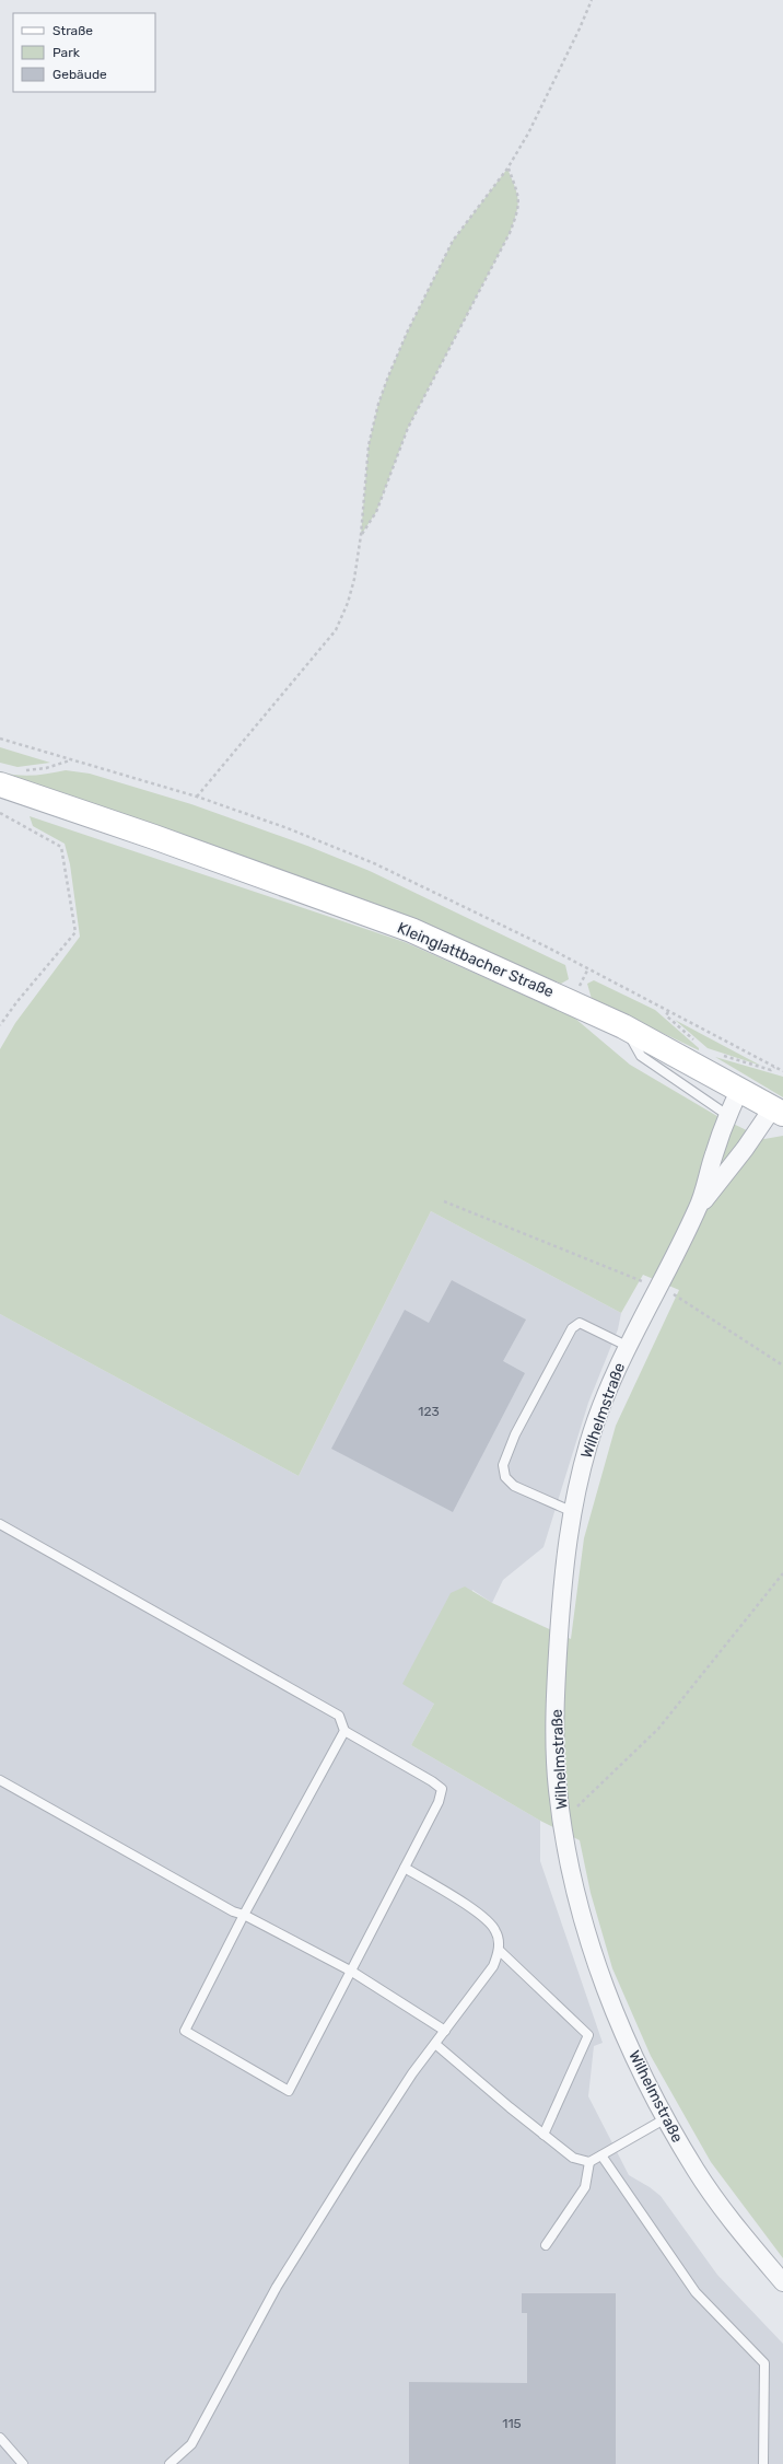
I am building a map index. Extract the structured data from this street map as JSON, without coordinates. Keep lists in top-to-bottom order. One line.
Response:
{"streets":{"street":["Kleinglattbacher Straße","Wilhelmstraße"]},"crossings":[["Kleinglattbacher Straße","Wilhelmstraße"]],"house_numbers":["123","115"],"legend":["Straße","Park","Gebäude"]}
